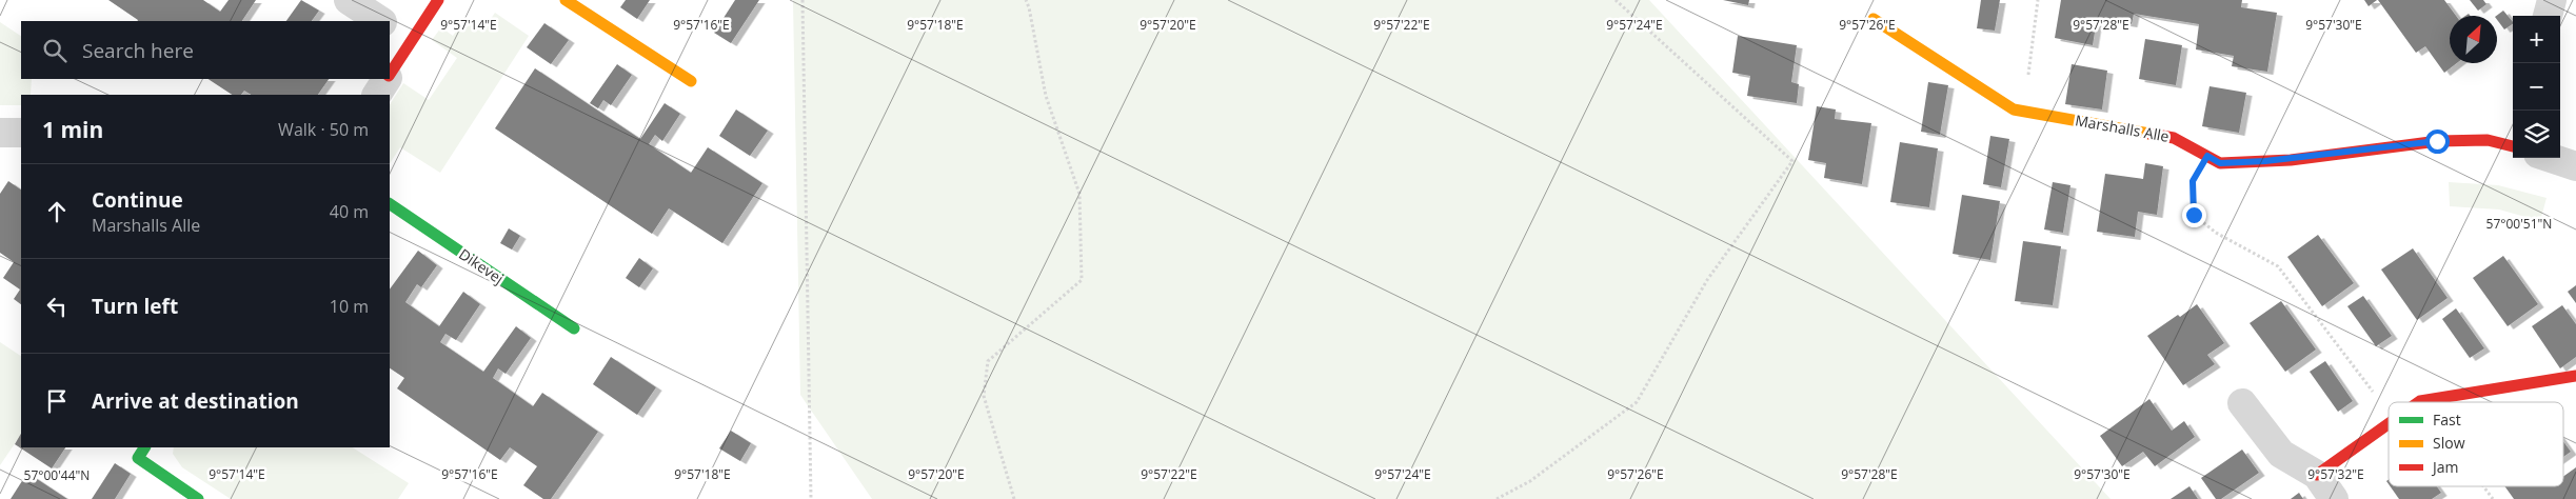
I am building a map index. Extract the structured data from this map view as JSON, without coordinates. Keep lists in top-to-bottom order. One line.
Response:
{"streets":{"street":["Marshalls Alle","Dikevej"]},"legend":["Fast","Slow","Jam"],"north":"top right","page":{"map_buttons":["+","−"],"search":"Search here","heading":["1 min","Walk · 50 m"],"list":[["Continue","Marshalls Alle","40 m"],["Turn left","10 m"],"Arrive at destination"]},"coordinates":["9°57'20\"E","9°57'24\"E","9°57'28\"E","9°57'14\"E","9°57'16\"E","9°57'18\"E","9°57'22\"E","9°57'26\"E","9°57'30\"E","57°00'51\"N","9°57'32\"E","57°00'44\"N"]}
